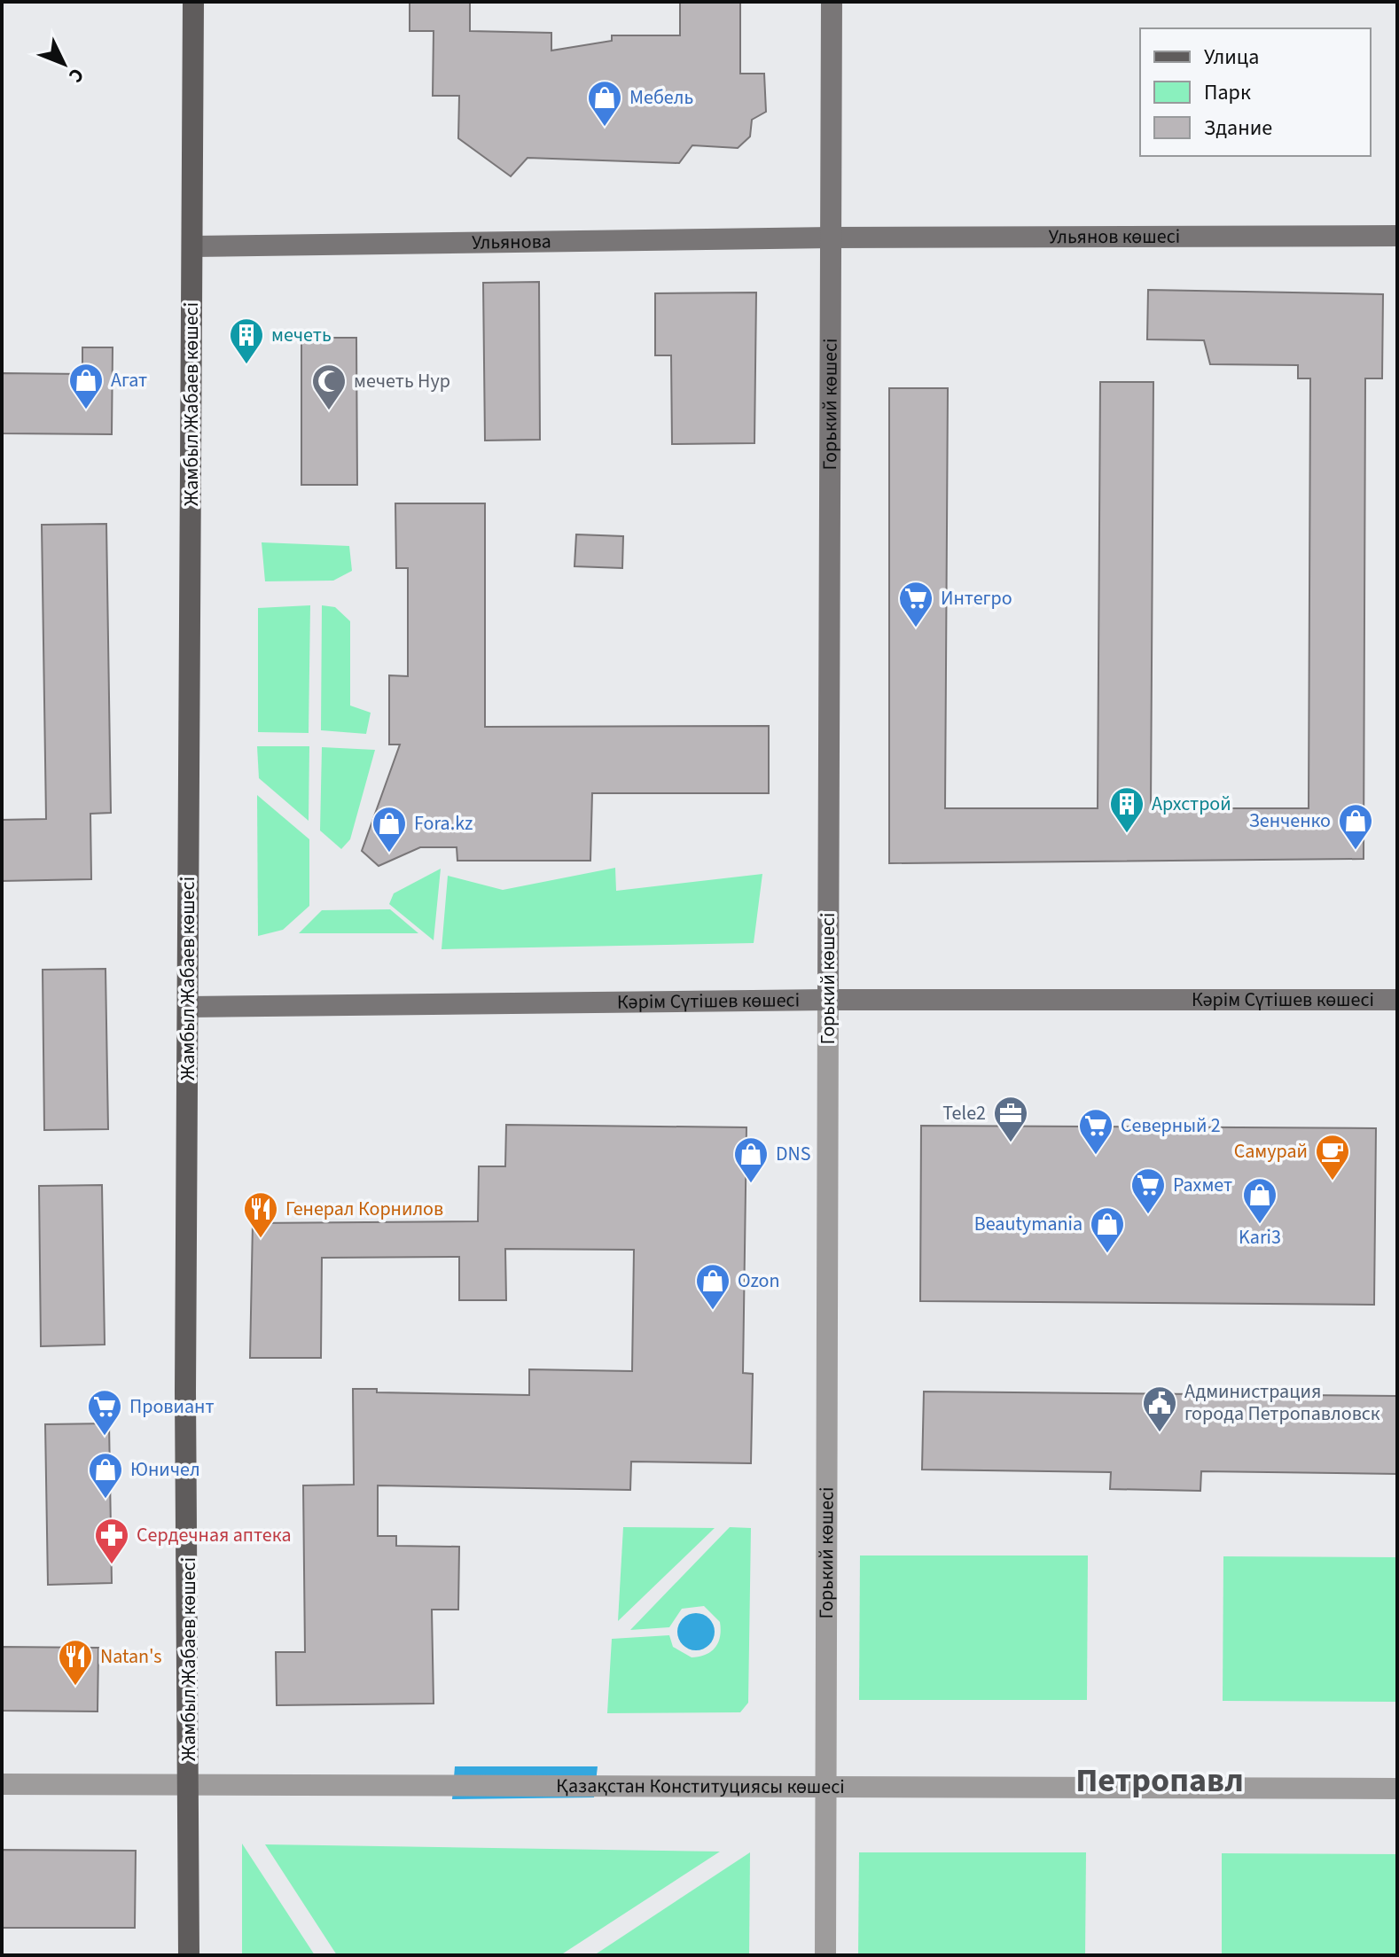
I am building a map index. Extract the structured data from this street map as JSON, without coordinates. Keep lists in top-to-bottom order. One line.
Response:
{"streets":{"main road":["Ульянов көшесі","Ульянова","Жамбыл Жабаев көшесі","Горький көшесі","Кәрім Сүтішев көшесі"],"street":["Қазақстан Конституциясы көшесі"]},"crossings":[["Ульянов көшесі","Ульянова"],["Ульянов көшесі","Горький көшесі"],["Ульянова","Жамбыл Жабаев көшесі"],["Ульянова","Горький көшесі"],["Жамбыл Жабаев көшесі","Кәрім Сүтішев көшесі"],["Жамбыл Жабаев көшесі","Қазақстан Конституциясы көшесі"],["Горький көшесі","Кәрім Сүтішев көшесі"],["Горький көшесі","Қазақстан Конституциясы көшесі"]],"districts":["Петропавл"],"places":{"shop":["Мебель","Агат","Зенченко","Fora.kz","DNS","Kari3","Beautymania","Ozon","Юничел"],"building":["мечеть","Архстрой"],"mosque":["мечеть Нур"],"supermarket":["Интегро","Северный 2","Рахмет","Провиант"],"office":["Tele2"],"cafe":["Самурай"],"restaurant":["Генерал Корнилов","Natan's"],"public building":["Администрация города Петропавловск"],"pharmacy":["Сердечная аптека"]},"legend":["Улица","Парк","Здание"],"north":"bottom right"}
